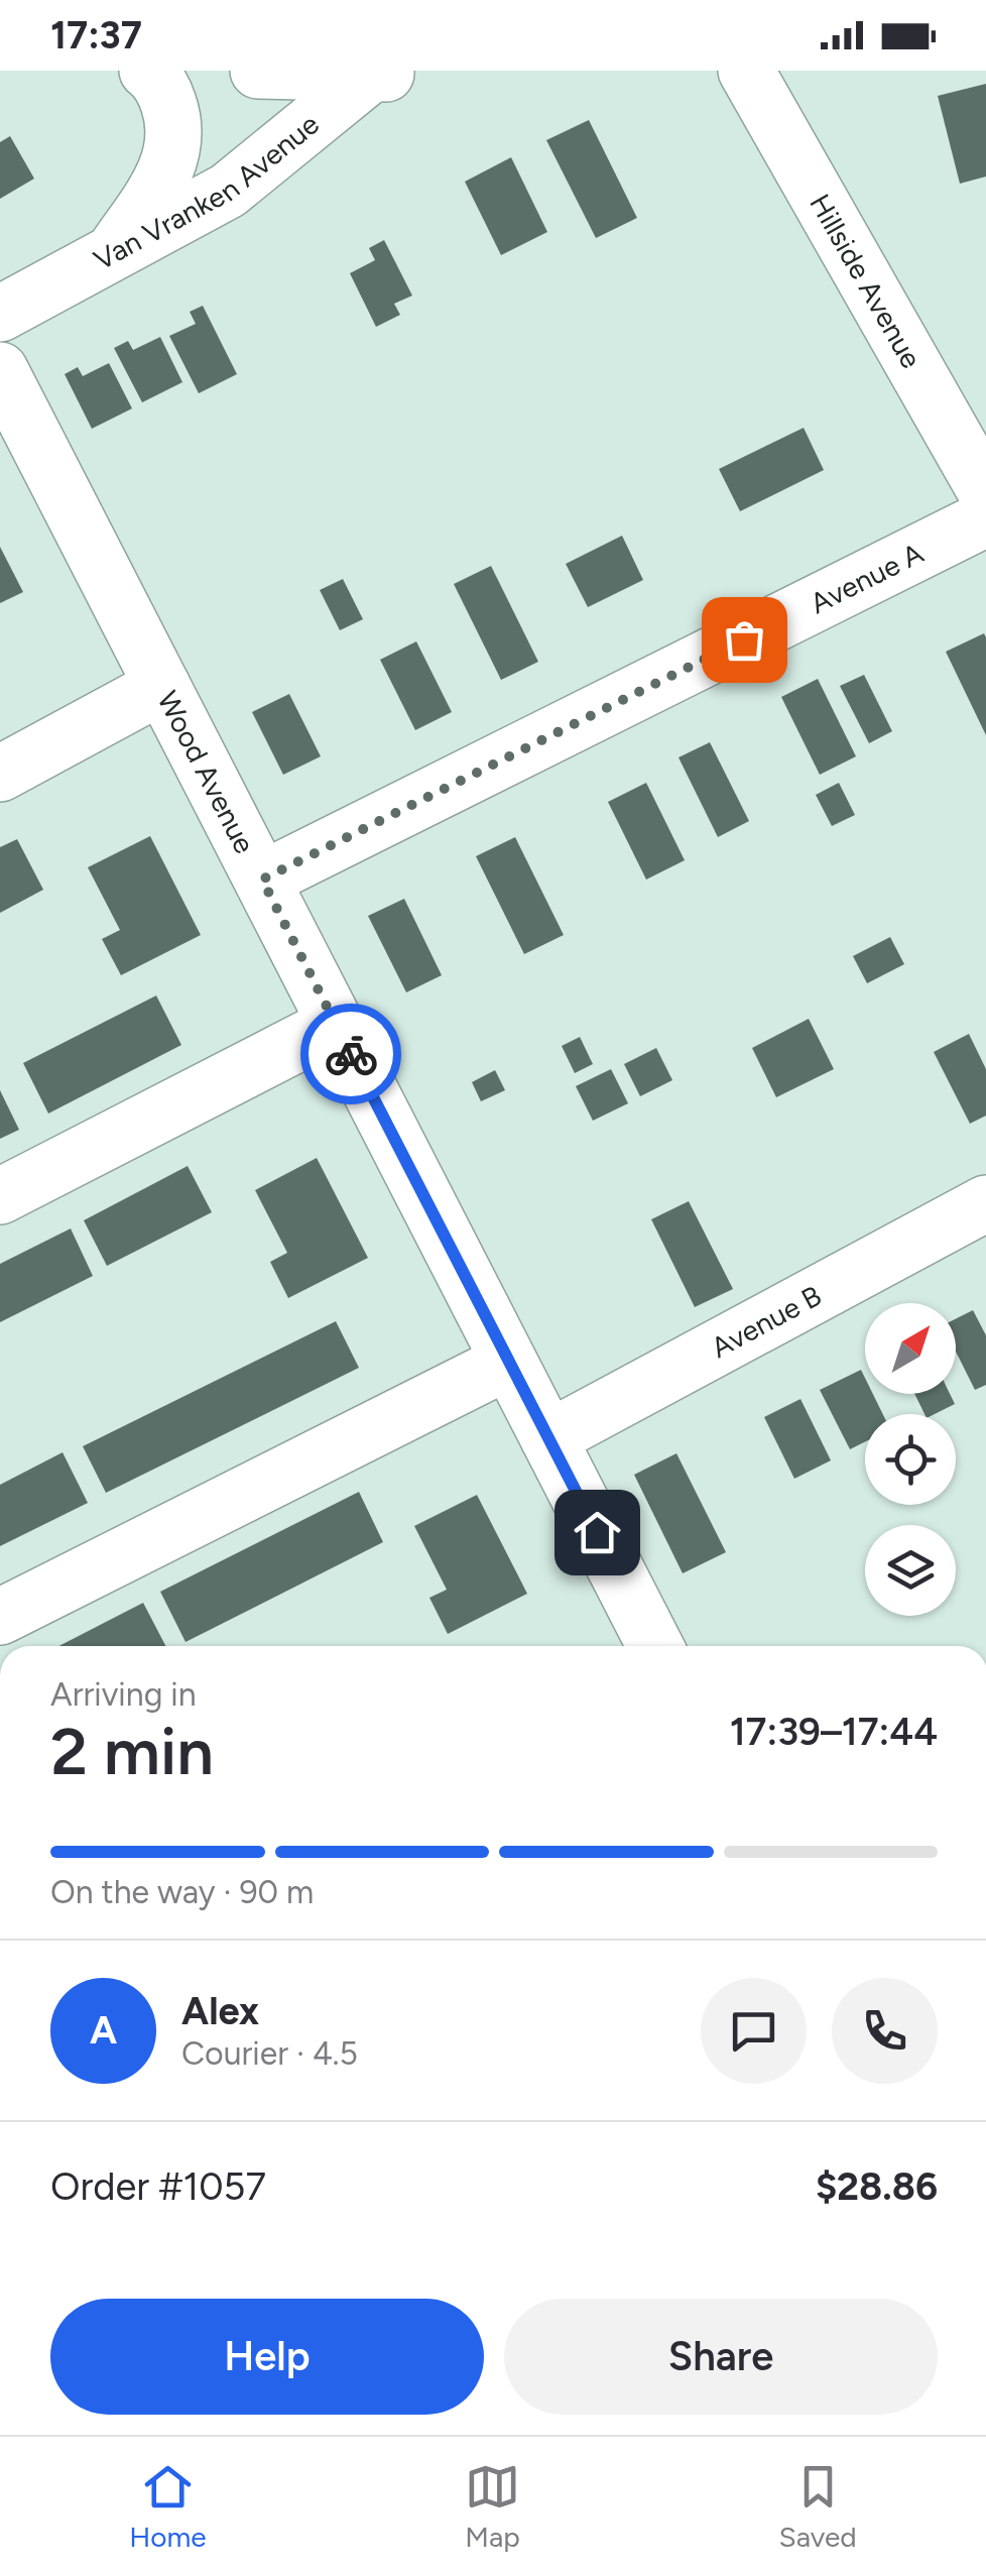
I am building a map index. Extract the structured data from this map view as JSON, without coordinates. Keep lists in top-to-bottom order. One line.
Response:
{"streets":{"street":["Van Vranken Avenue","Hillside Avenue","Avenue A","Wood Avenue","Avenue B"]},"crossings":[["Avenue A","Wood Avenue"],["Wood Avenue","Avenue B"]],"north":"top right","page":{"status":"17:37","heading":["2 min","Arriving in","17:39–17:44"],"panel":["Alex","Courier · 4.5","Order #1057","$28.86"],"bar":"On the way · 90 m","round":"A","buttons":["Help","Share"],"tabs":["Home","Map","Saved"]}}
